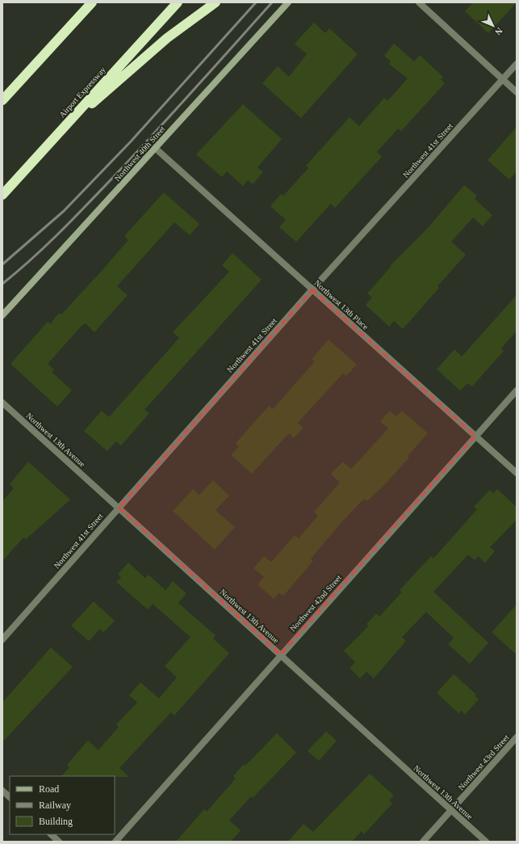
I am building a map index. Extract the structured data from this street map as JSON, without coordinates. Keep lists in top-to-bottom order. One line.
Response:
{"streets":{"highway":["Airport Expressway"],"main road":["Northwest 40th Street"],"street":["Northwest 41st Street","Northwest 13th Place","Northwest 13th Avenue","Northwest 42nd Street","Northwest 43rd Street"]},"crossings":[["Northwest 41st Street","Northwest 13th Place"],["Northwest 41st Street","Northwest 13th Avenue"],["Northwest 40th Street","Northwest 13th Place"],["Northwest 13th Place","Northwest 42nd Street"],["Northwest 13th Avenue","Northwest 42nd Street"],["Northwest 13th Avenue","Northwest 43rd Street"]],"legend":["Road","Railway","Building"],"north":"bottom right"}
